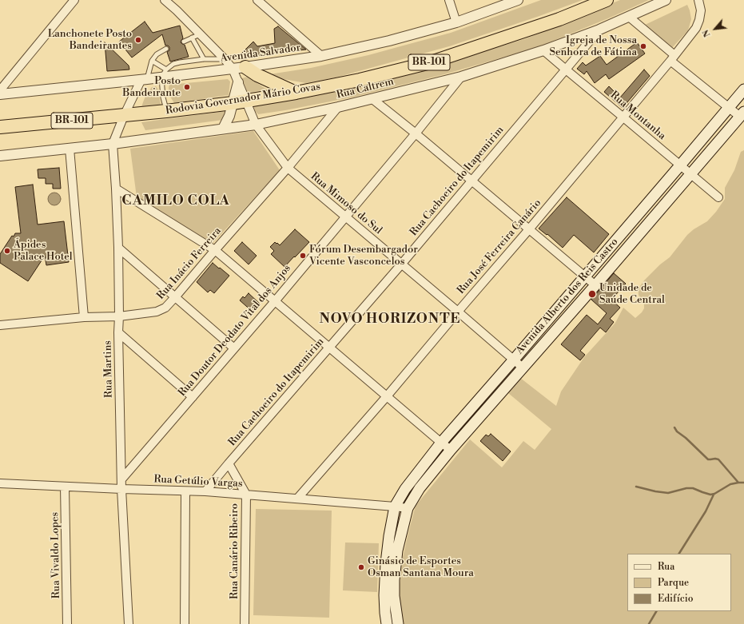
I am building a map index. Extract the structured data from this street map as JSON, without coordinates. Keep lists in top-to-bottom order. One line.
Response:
{"streets":{"highway":["BR-101","Rodovia Governador Mário Covas"],"main road":["Avenida Alberto dos Reis Castro"],"street":["Avenida Salvador","Rua Caltrem","Rua Montanha","Rua Cachoeiro do Itapemirim","Rua Mimoso do Sul","Rua José Ferreira Canário","Rua Inácio Ferreira","Rua Doutor Deodato Vital dos Anjos","Rua Martins","Rua Getúlio Vargas","Rua Canário Ribeiro","Rua Vivaldo Lopes"]},"crossings":[["Avenida Salvador","Rua Mimoso do Sul"],["Avenida Salvador","Rua Martins"],["Rua Caltrem","Rua Montanha"],["Rua Caltrem","Rua Cachoeiro do Itapemirim"],["Rua Caltrem","Rua Mimoso do Sul"],["Rua Caltrem","Rua Inácio Ferreira"],["Rua Caltrem","Rua Doutor Deodato Vital dos Anjos"],["Rua Caltrem","Rua Martins"],["Rodovia Governador Mário Covas","Rua Mimoso do Sul"],["Rodovia Governador Mário Covas","Rua Martins"],["Rua Montanha","Rua Cachoeiro do Itapemirim"],["Rua Montanha","Rua José Ferreira Canário"],["Rua Montanha","Avenida Alberto dos Reis Castro"],["Rua Cachoeiro do Itapemirim","Rua Mimoso do Sul"],["Rua Cachoeiro do Itapemirim","Rua Getúlio Vargas"],["Rua Cachoeiro do Itapemirim","Rua Canário Ribeiro"],["Rua Mimoso do Sul","Rua José Ferreira Canário"],["Rua Mimoso do Sul","Rua Inácio Ferreira"],["Rua Mimoso do Sul","Avenida Alberto dos Reis Castro"],["Rua Mimoso do Sul","Rua Doutor Deodato Vital dos Anjos"],["Rua José Ferreira Canário","Rua Getúlio Vargas"],["Rua Inácio Ferreira","Rua Martins"],["Avenida Alberto dos Reis Castro","Rua Getúlio Vargas"],["Rua Doutor Deodato Vital dos Anjos","Rua Martins"],["Rua Martins","Rua Getúlio Vargas"],["Rua Getúlio Vargas","Rua Canário Ribeiro"],["Rua Getúlio Vargas","Rua Vivaldo Lopes"]],"districts":["CAMILO COLA","NOVO HORIZONTE"],"places":["Lanchonete Posto Bandeirantes","Igreja de Nossa Senhora de Fátima","Posto Bandeirante","Ápides Palace Hotel","Fórum Desembargador Vicente Vasconcelos","Unidade de Saúde Central","Ginásio de Esportes Osman Santana Moura"],"legend":["Rua","Parque","Edifício"],"north":"bottom left"}
